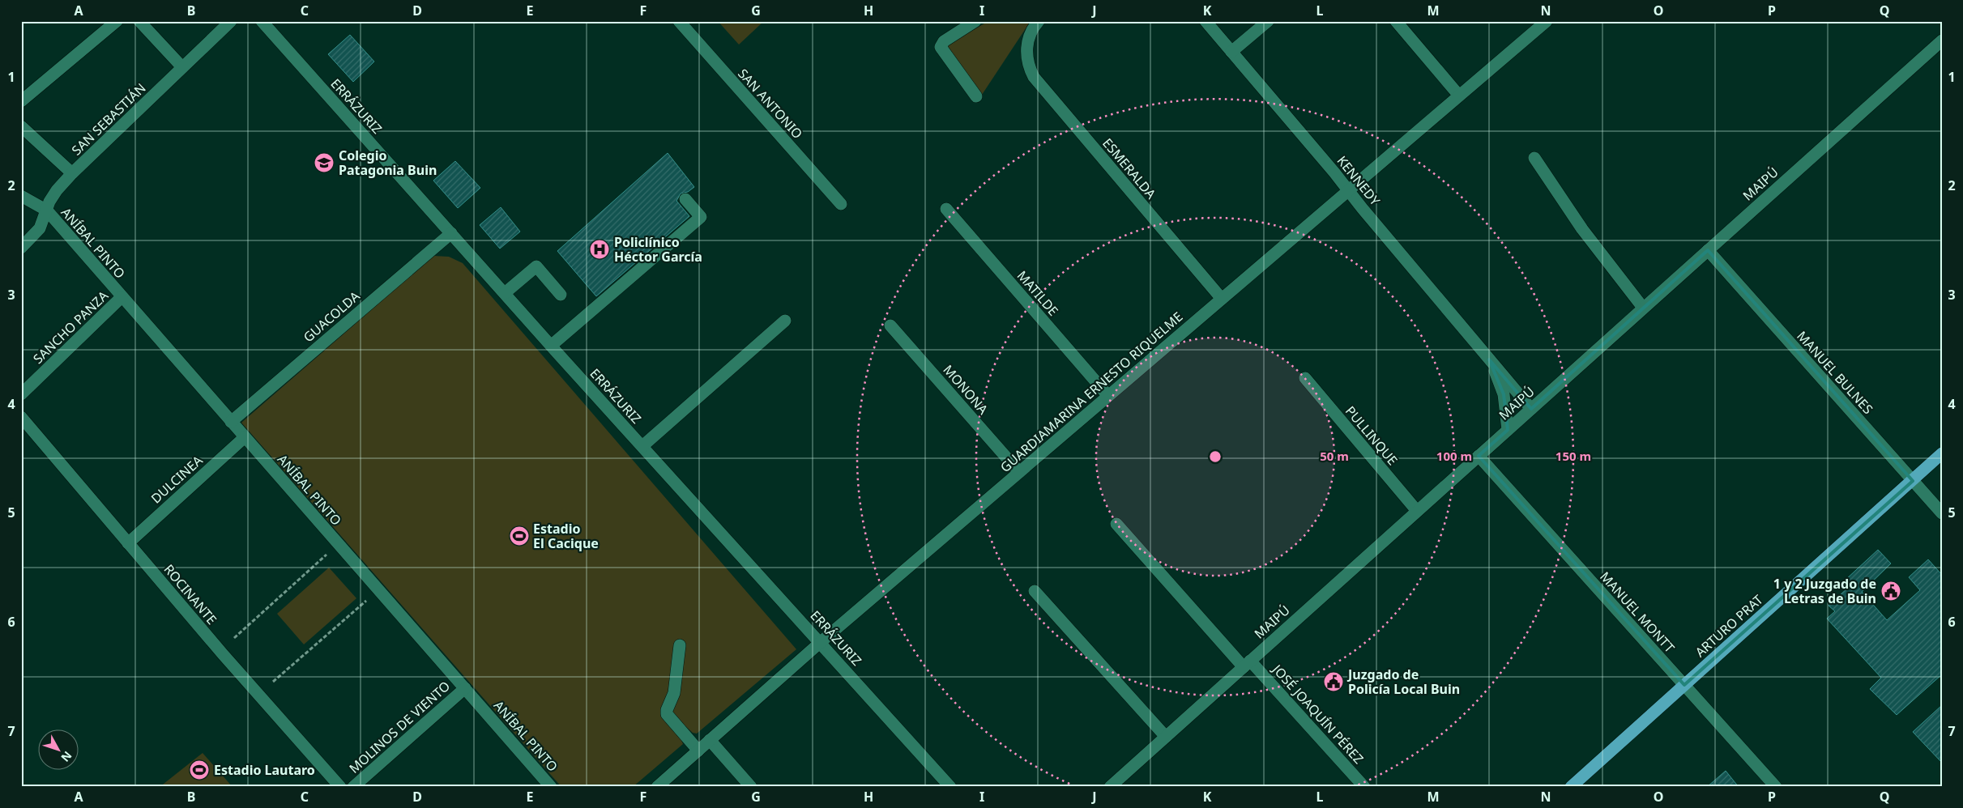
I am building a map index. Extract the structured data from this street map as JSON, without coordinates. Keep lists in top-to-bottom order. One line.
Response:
{"streets":{"main road":["ARTURO PRAT"],"street":["SAN ANTONIO","ERRÁZURIZ","SAN SEBASTIÁN","ESMERALDA","KENNEDY","MAIPÚ","ANÍBAL PINTO","MATILDE","GUACOLDA","SANCHO PANZA","MANUEL BULNES","MONONA","GUARDIAMARINA ERNESTO RIQUELME","PULLINQUE","DULCINEA","ROCINANTE","MANUEL MONTT","JOSÉ JOAQUÍN PÉREZ","MOLINOS DE VIENTO"]},"crossings":[["ERRÁZURIZ","GUACOLDA"],["ERRÁZURIZ","GUARDIAMARINA ERNESTO RIQUELME"],["SAN SEBASTIÁN","ANÍBAL PINTO"],["ESMERALDA","GUARDIAMARINA ERNESTO RIQUELME"],["KENNEDY","MAIPÚ"],["KENNEDY","GUARDIAMARINA ERNESTO RIQUELME"],["MAIPÚ","MANUEL BULNES"],["MAIPÚ","PULLINQUE"],["MAIPÚ","MANUEL MONTT"],["MAIPÚ","JOSÉ JOAQUÍN PÉREZ"],["ANÍBAL PINTO","GUACOLDA"],["ANÍBAL PINTO","SANCHO PANZA"],["ANÍBAL PINTO","DULCINEA"],["ANÍBAL PINTO","MOLINOS DE VIENTO"],["MATILDE","GUARDIAMARINA ERNESTO RIQUELME"],["MANUEL BULNES","ARTURO PRAT"],["MONONA","GUARDIAMARINA ERNESTO RIQUELME"],["DULCINEA","ROCINANTE"],["MANUEL MONTT","ARTURO PRAT"]],"places":{"school or university":["Colegio Patagonia Buin"],"hospital":["Policlínico Héctor García"],"sports":["Estadio El Cacique","Estadio Lautaro"],"public building":["1 y 2 Juzgado de Letras de Buin","Juzgado de Policía Local Buin"]},"north":"bottom right","grid":{"columns":["A","B","C","D","E","F","G","H","I","J","K","L","M","N","O","P","Q"],"rows":["1","2","3","4","5","6","7"]},"rings":["50 m","100 m","150 m"]}
